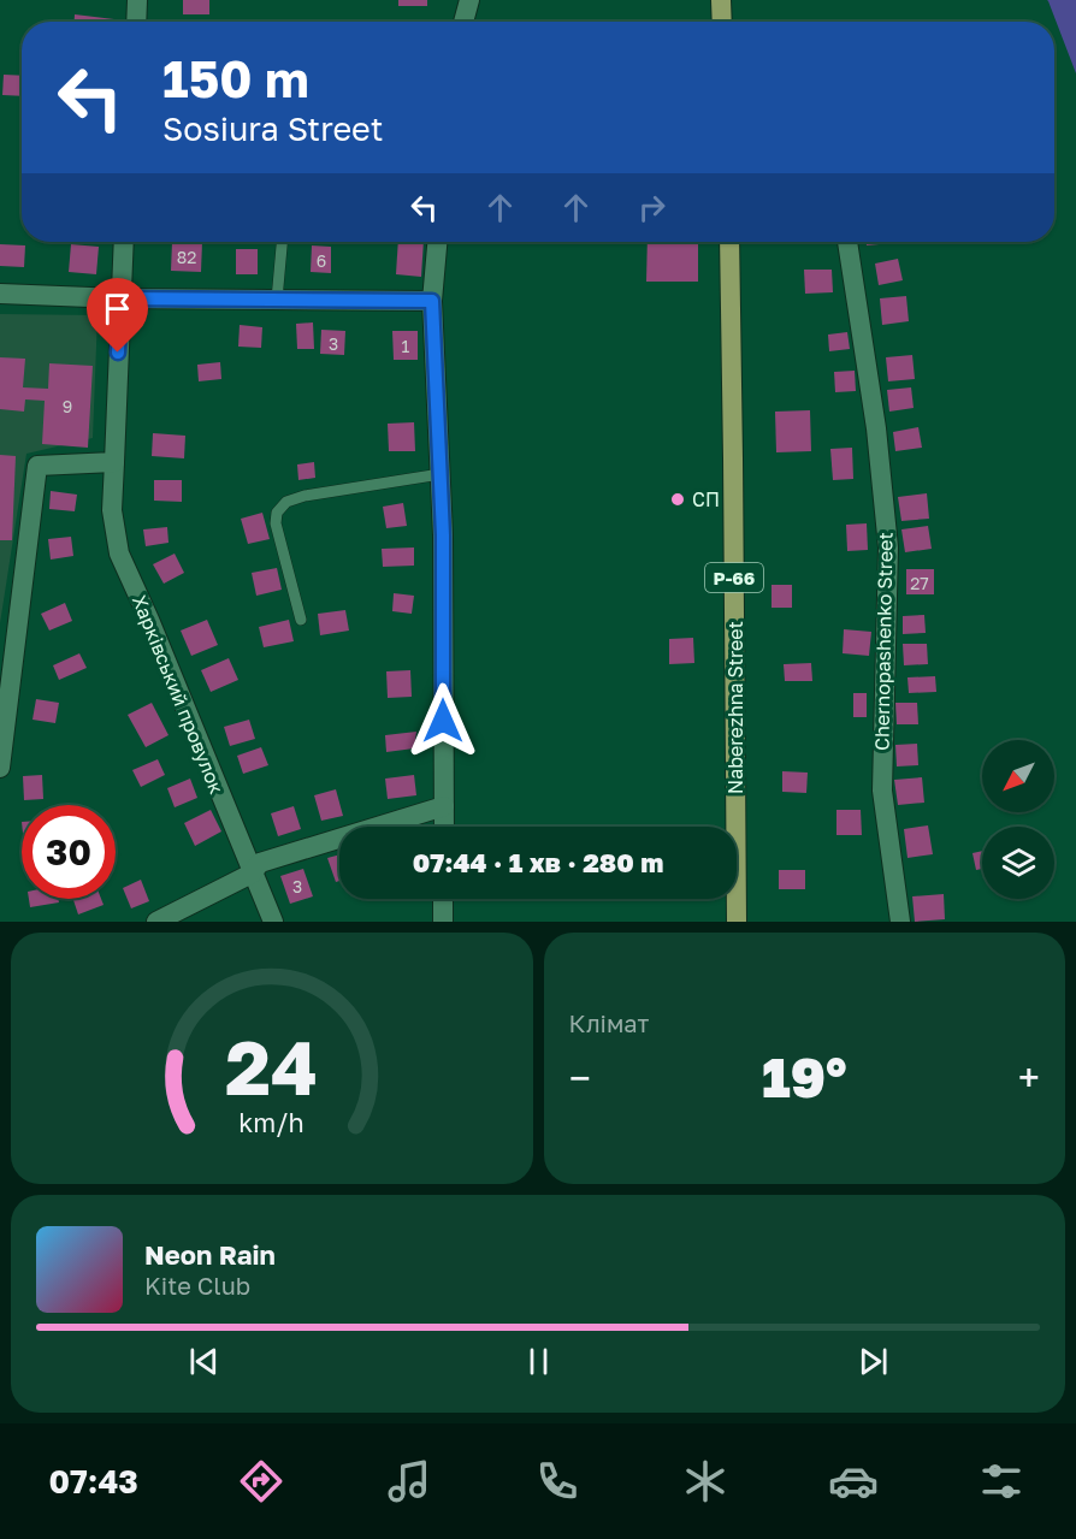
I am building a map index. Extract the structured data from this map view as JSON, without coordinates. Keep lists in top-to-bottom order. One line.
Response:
{"streets":{"main road":["Р-66","Naberezhna Street"],"street":["Chernopashenko Street","Харківський провулок"]},"places":["СП"],"house_numbers":["82","6","3","1","9","27","3"],"north":"bottom left","page":{"turn":["150 m","Sosiura Street"],"limit":"30","trip":"07:44 · 1 хв · 280 m","tile":"Клімат","heat":["−","19°","+"],"song":["Neon Rain","Kite Club"],"tabs":"07:43","gauge":["24","km/h"]}}
